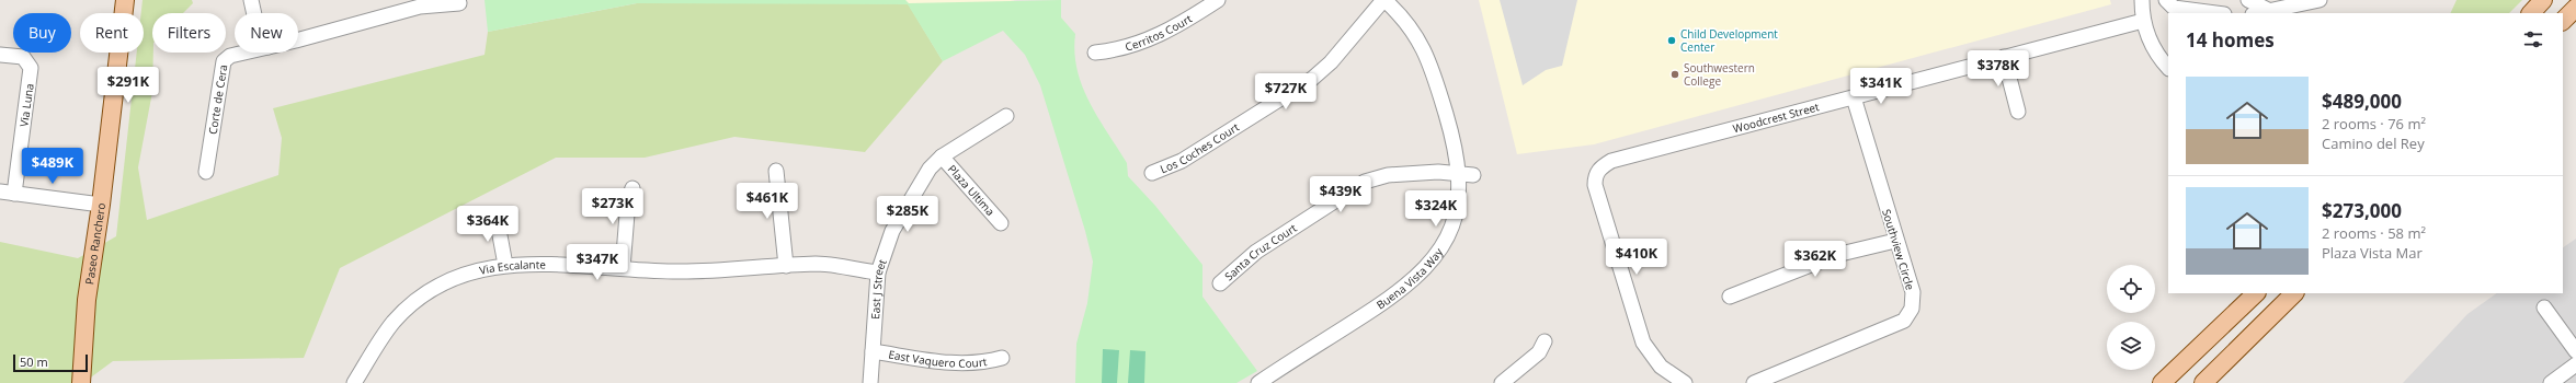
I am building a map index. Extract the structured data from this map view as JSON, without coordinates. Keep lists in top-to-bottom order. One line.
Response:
{"streets":{"main road":["Paseo Ranchero"],"street":["Cerritos Court","Corte de Cera","Via Luna","Woodcrest Street","Los Coches Court","Plaza Ultima","Southview Circle","Santa Cruz Court","Via Escalante","Buena Vista Way","East J Street","East Vaquero Court"]},"crossings":[["Woodcrest Street","Southview Circle"],["Los Coches Court","Buena Vista Way"],["Plaza Ultima","East J Street"],["Santa Cruz Court","Buena Vista Way"],["Via Escalante","East J Street"],["East J Street","East Vaquero Court"]],"places":["Child Development Center","Southwestern College"],"scale_bar":"50 m","page":{"chip":["Buy","Rent","Filters","New"],"heading":"14 homes","price":["$378K","$291K","$341K","$727K","$489K","$439K","$461K","$273K","$324K","$285K","$364K","$410K","$362K","$347K"],"list":[{"name":"$489,000","note":"2 rooms · 76 m² · Camino del Rey"},{"name":"$273,000","note":"2 rooms · 58 m² · Plaza Vista Mar"}],"scale":"50 m"}}
